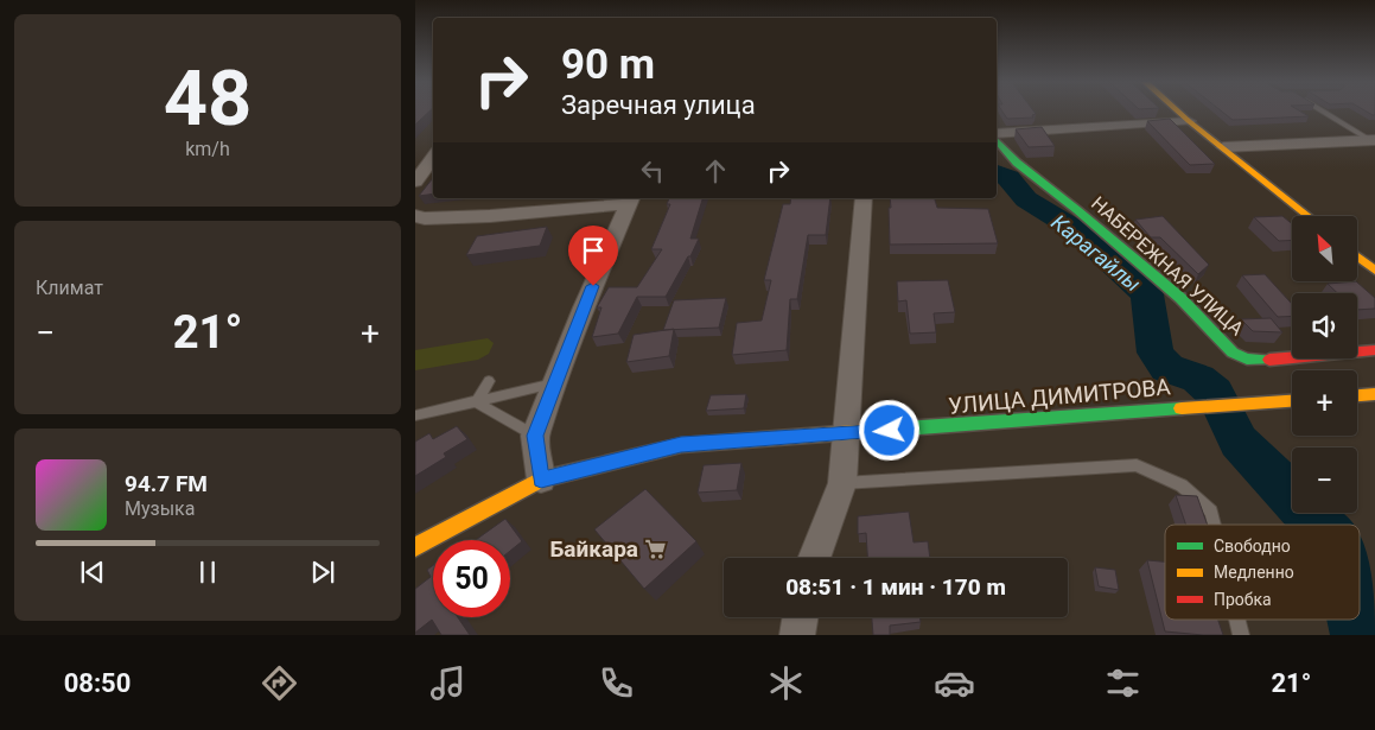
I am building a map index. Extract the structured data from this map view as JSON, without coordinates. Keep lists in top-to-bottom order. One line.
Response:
{"streets":{"main road":["НАБЕРЕЖНАЯ УЛИЦА","УЛИЦА ДИМИТРОВА"]},"water":["Карагайлы"],"places":{"supermarket":["Байкара"]},"legend":["Свободно","Медленно","Пробка"],"north":"top left","page":{"tile":[["48","km/h"],"Климат"],"turn":["90 m","Заречная улица"],"map_buttons":["+","−"],"heat":["−","21°","+"],"song":["94.7 FM","Музыка"],"limit":"50","trip":"08:51 · 1 мин · 170 m","tabs":["08:50","21°"]}}
